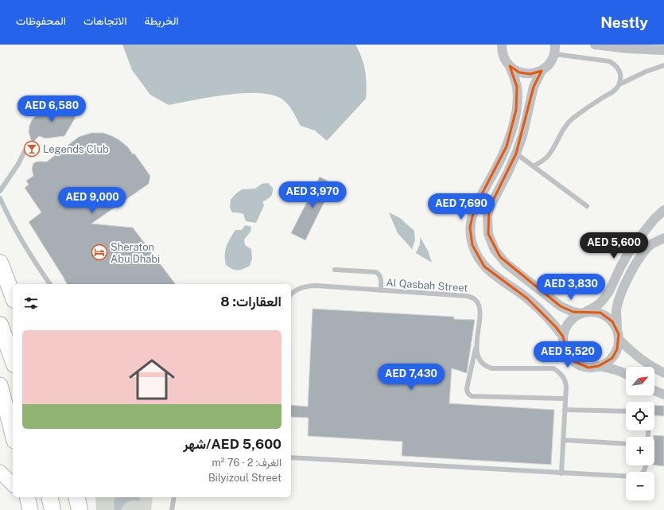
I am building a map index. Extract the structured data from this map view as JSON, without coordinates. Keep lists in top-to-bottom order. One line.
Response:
{"streets":{"lane":["Al Qasbah Street"]},"places":{"bar":["Legends Club"],"hotel":["Sheraton Abu Dhabi"]},"north":"top right","page":{"header":"Nestly","nav":["الخريطة","الاتجاهات","المحفوظات"],"price":["AED 6,580","AED 3,970","AED 9,000","AED 7,690","AED 5,600","AED 3,830","AED 5,520","AED 7,430"],"heading":"العقارات: 8","list":[{"name":"AED 5,600/شهر","note":"الغرف: 2 · 76 m² · Bilyizoul Street"}],"map_buttons":["+","−"]}}
